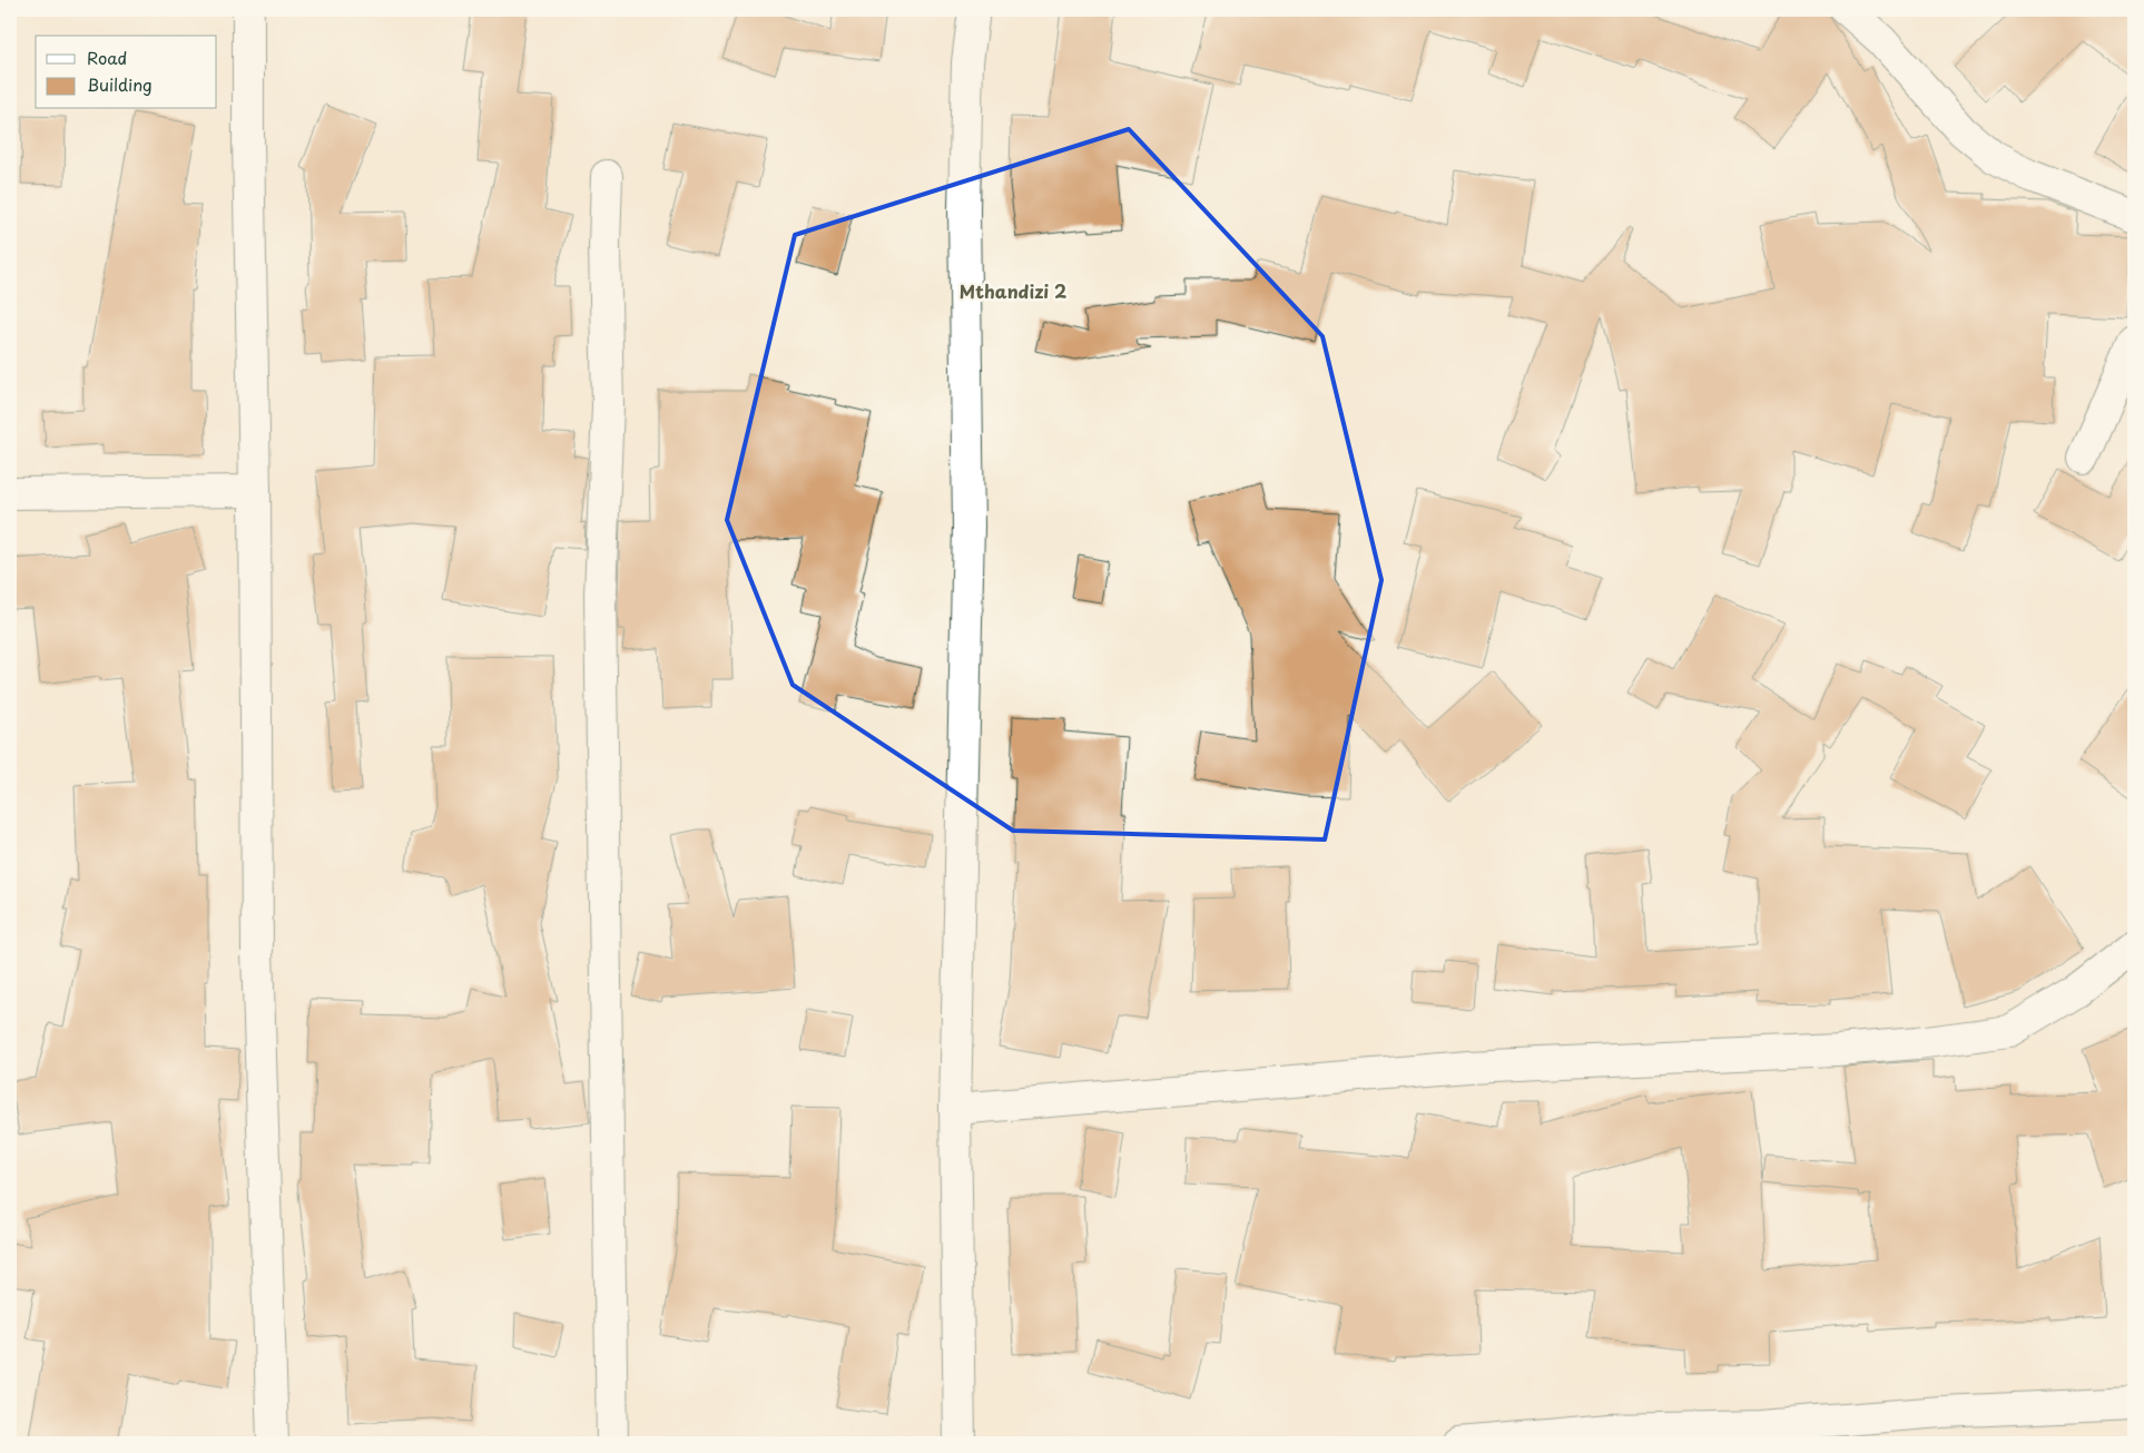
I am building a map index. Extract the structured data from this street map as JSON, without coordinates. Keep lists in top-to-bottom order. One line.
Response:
{"districts":["Mthandizi 2"],"legend":["Road","Building"]}
